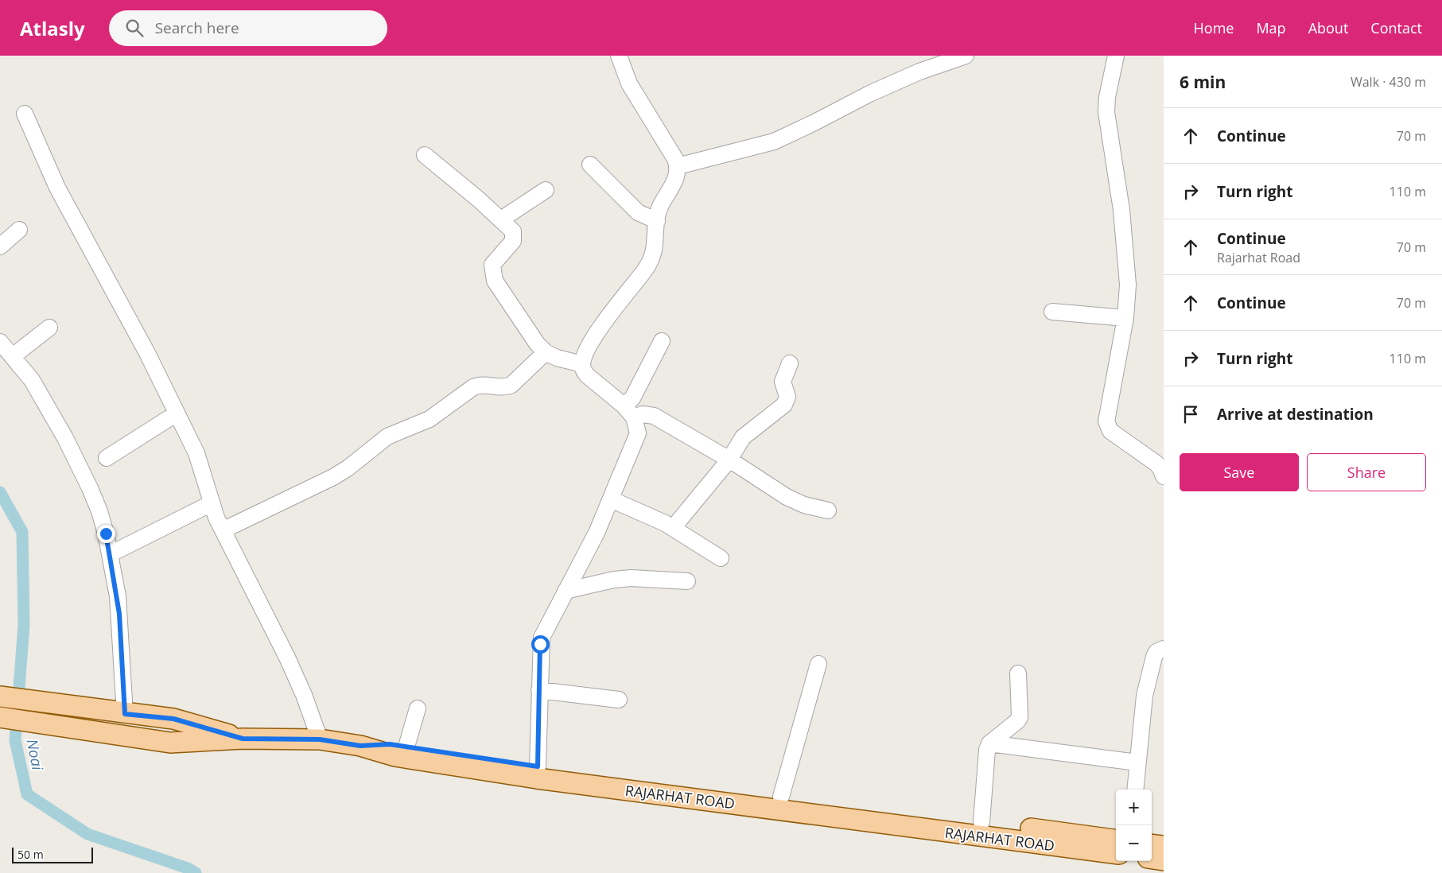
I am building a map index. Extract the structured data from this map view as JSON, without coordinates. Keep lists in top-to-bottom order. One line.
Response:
{"streets":{"main road":["RAJARHAT ROAD"]},"water":["Noai"],"scale_bar":"50 m","page":{"header":"Atlasly","search":"Search here","nav":["Home","Map","About","Contact"],"heading":["6 min","Walk · 430 m"],"list":[["Continue","70 m"],["Turn right","110 m"],["Continue","Rajarhat Road","70 m"],["Continue","70 m"],["Turn right","110 m"],"Arrive at destination"],"buttons":["Save","Share"],"map_buttons":["+","−"],"scale":"50 m"}}
